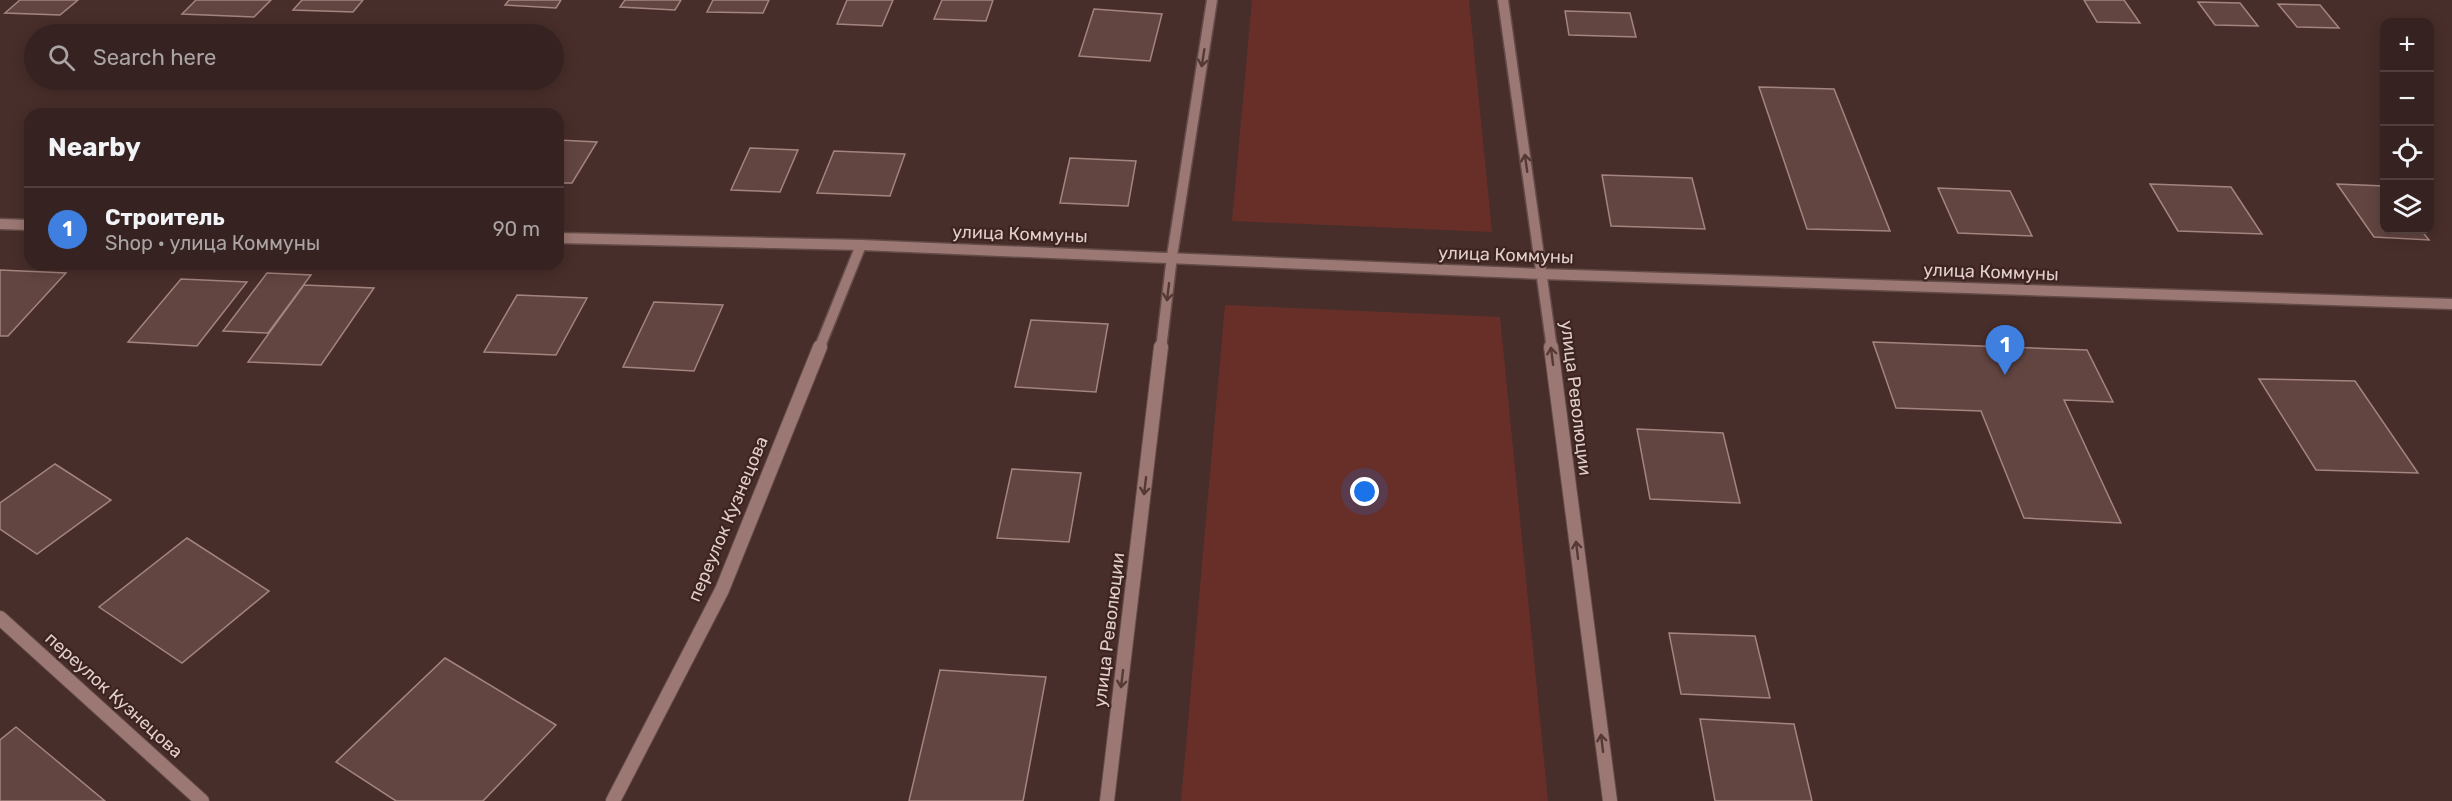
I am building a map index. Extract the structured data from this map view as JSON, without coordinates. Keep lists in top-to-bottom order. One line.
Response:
{"streets":{"street":["улица Коммуны","улица Революции","переулок Кузнецова"]},"crossings":[["улица Коммуны","улица Революции"],["улица Коммуны","переулок Кузнецова"]],"page":{"map_buttons":["+","−"],"search":"Search here","heading":"Nearby","list":[{"mark":"1","name":"Строитель","note":"Shop · улица Коммуны","value":"90 m"}],"pins":"1"}}
